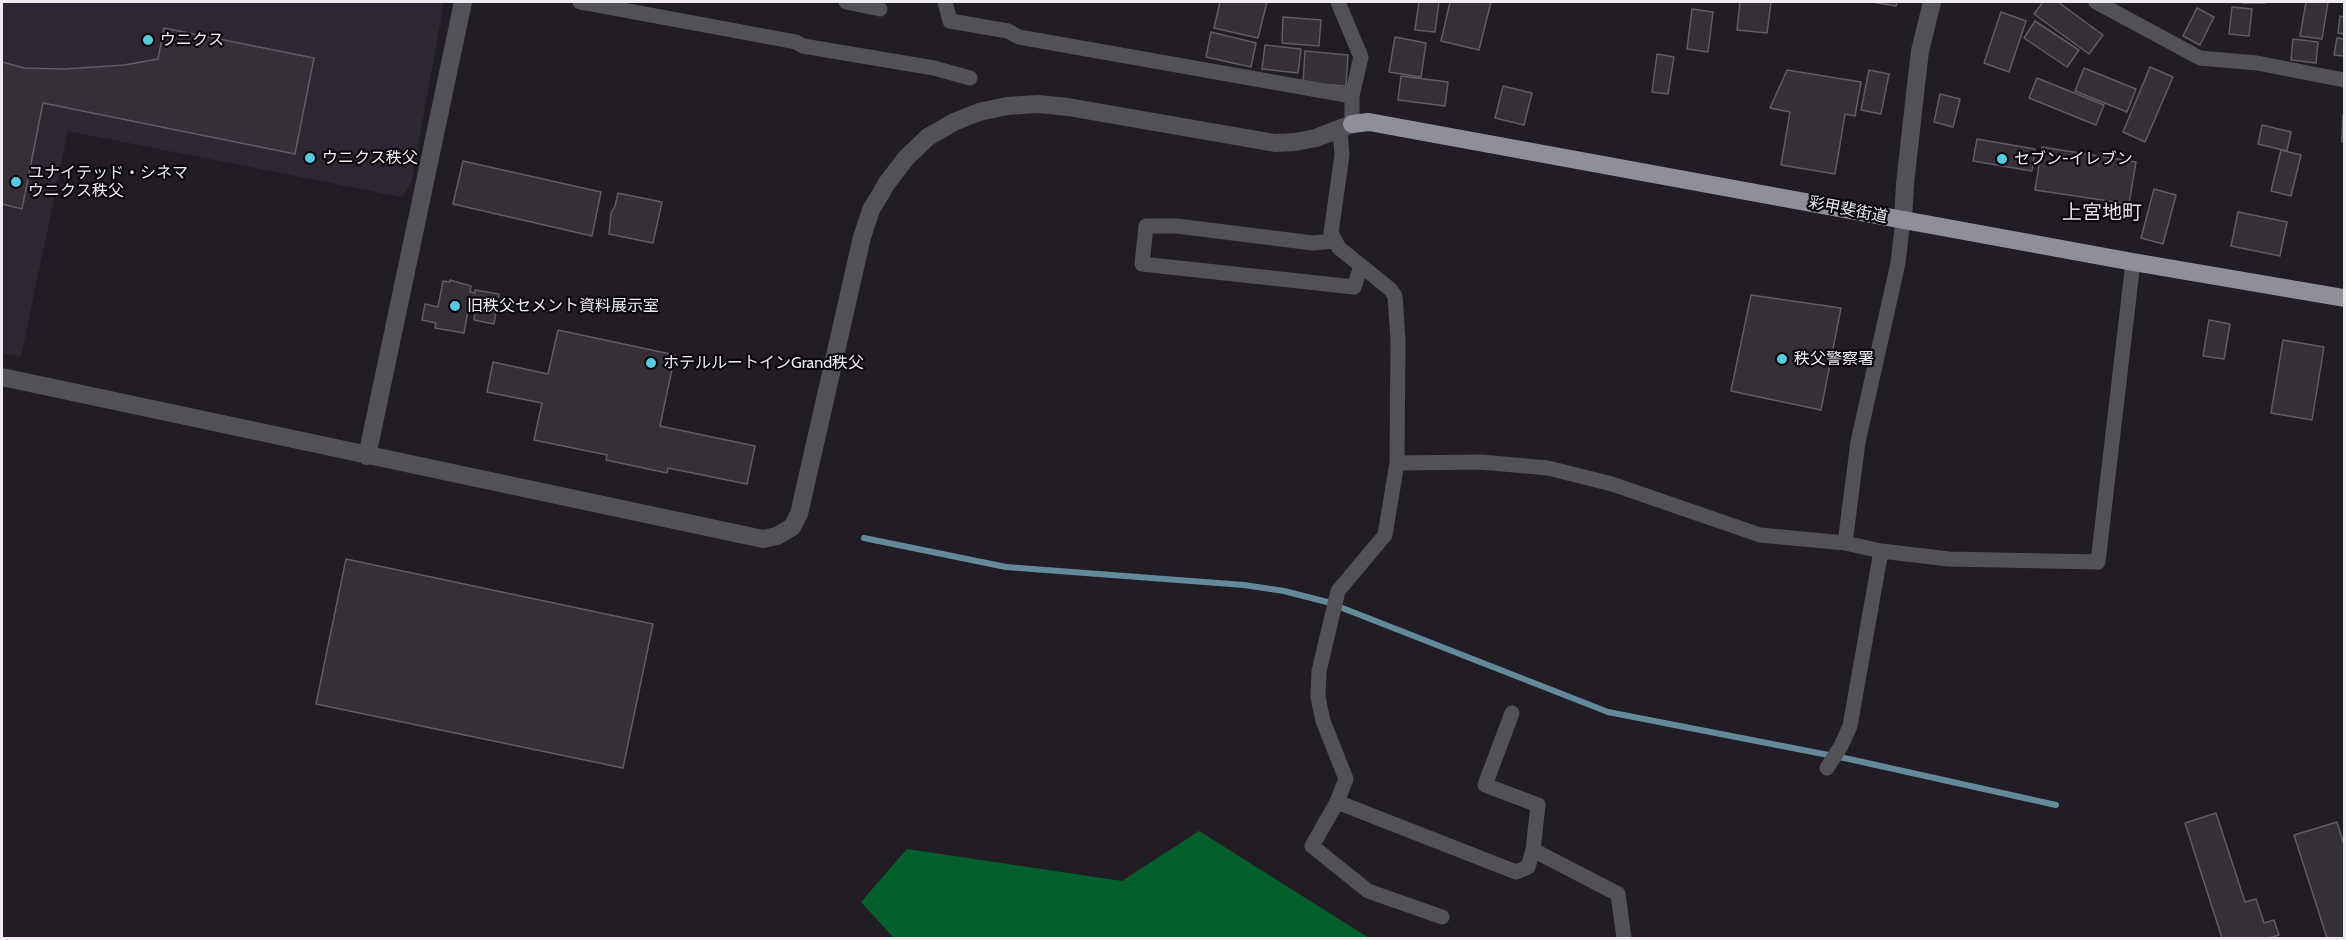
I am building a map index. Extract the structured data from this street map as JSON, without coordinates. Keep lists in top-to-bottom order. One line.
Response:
{"streets":{"highway":["彩甲斐街道"]},"districts":["上宮地町"],"places":["ウニクス","ウニクス秩父","セブン-イレブン","ユナイテッド・シネマ ウニクス秩父","旧秩父セメント資料展示室","秩父警察署","ホテルルートインGrand秩父"]}
